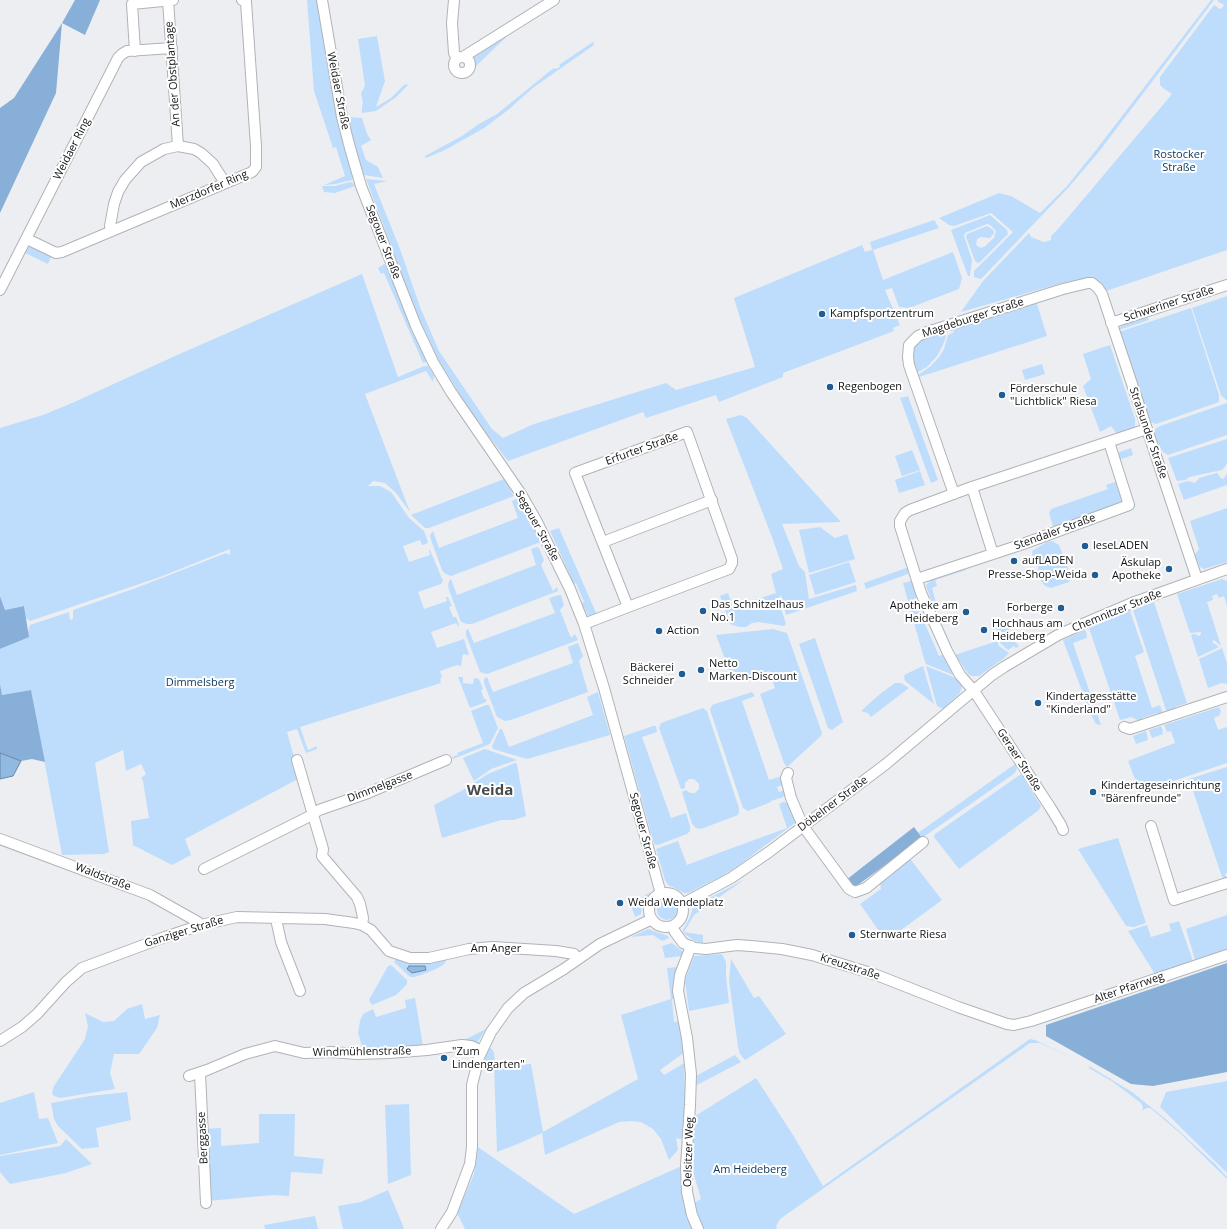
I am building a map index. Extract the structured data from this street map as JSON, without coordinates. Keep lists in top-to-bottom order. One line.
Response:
{"streets":{"street":["An der Obstplantage","Weidaer Straße","Weidaer Ring","Merzdorfer Ring","Segouer Straße","Schweriner Straße","Magdeburger Straße","Stralsunder Straße","Erfurter Straße","Stendaler Straße","Chemnitzer Straße","Geraer Straße","Dimmelgasse","Döbelner Straße","Waldstraße","Ganziger Straße","Am Anger","Kreuzstraße","Alter Pfarrweg","Windmühlenstraße","Berggasse","Oelsitzer Weg"]},"crossings":[["An der Obstplantage","Weidaer Ring"],["Weidaer Straße","Segouer Straße"],["Weidaer Ring","Merzdorfer Ring"],["Segouer Straße","Erfurter Straße"],["Segouer Straße","Döbelner Straße"],["Schweriner Straße","Stralsunder Straße"],["Magdeburger Straße","Stralsunder Straße"],["Stralsunder Straße","Chemnitzer Straße"],["Chemnitzer Straße","Geraer Straße"],["Chemnitzer Straße","Döbelner Straße"],["Geraer Straße","Döbelner Straße"],["Waldstraße","Ganziger Straße"],["Ganziger Straße","Am Anger"],["Kreuzstraße","Alter Pfarrweg"],["Kreuzstraße","Oelsitzer Weg"],["Windmühlenstraße","Berggasse"]],"districts":["Weida"],"parks":["Rostocker Straße","Dimmelsberg","Am Heideberg"],"places":["Kampfsportzentrum","Regenbogen","Förderschule \"Lichtblick\" Riesa","leseLADEN","aufLADEN","Äskulap Apotheke","Presse-Shop-Weida","Forberge","Das Schnitzelhaus No.1","Apotheke am Heideberg","Hochhaus am Heideberg","Action","Netto Marken-Discount","Bäckerei Schneider","Kindertagesstätte \"Kinderland\"","Kindertageseinrichtung \"Bärenfreunde\"","Weida Wendeplatz","Sternwarte Riesa","\"Zum Lindengarten\""]}
